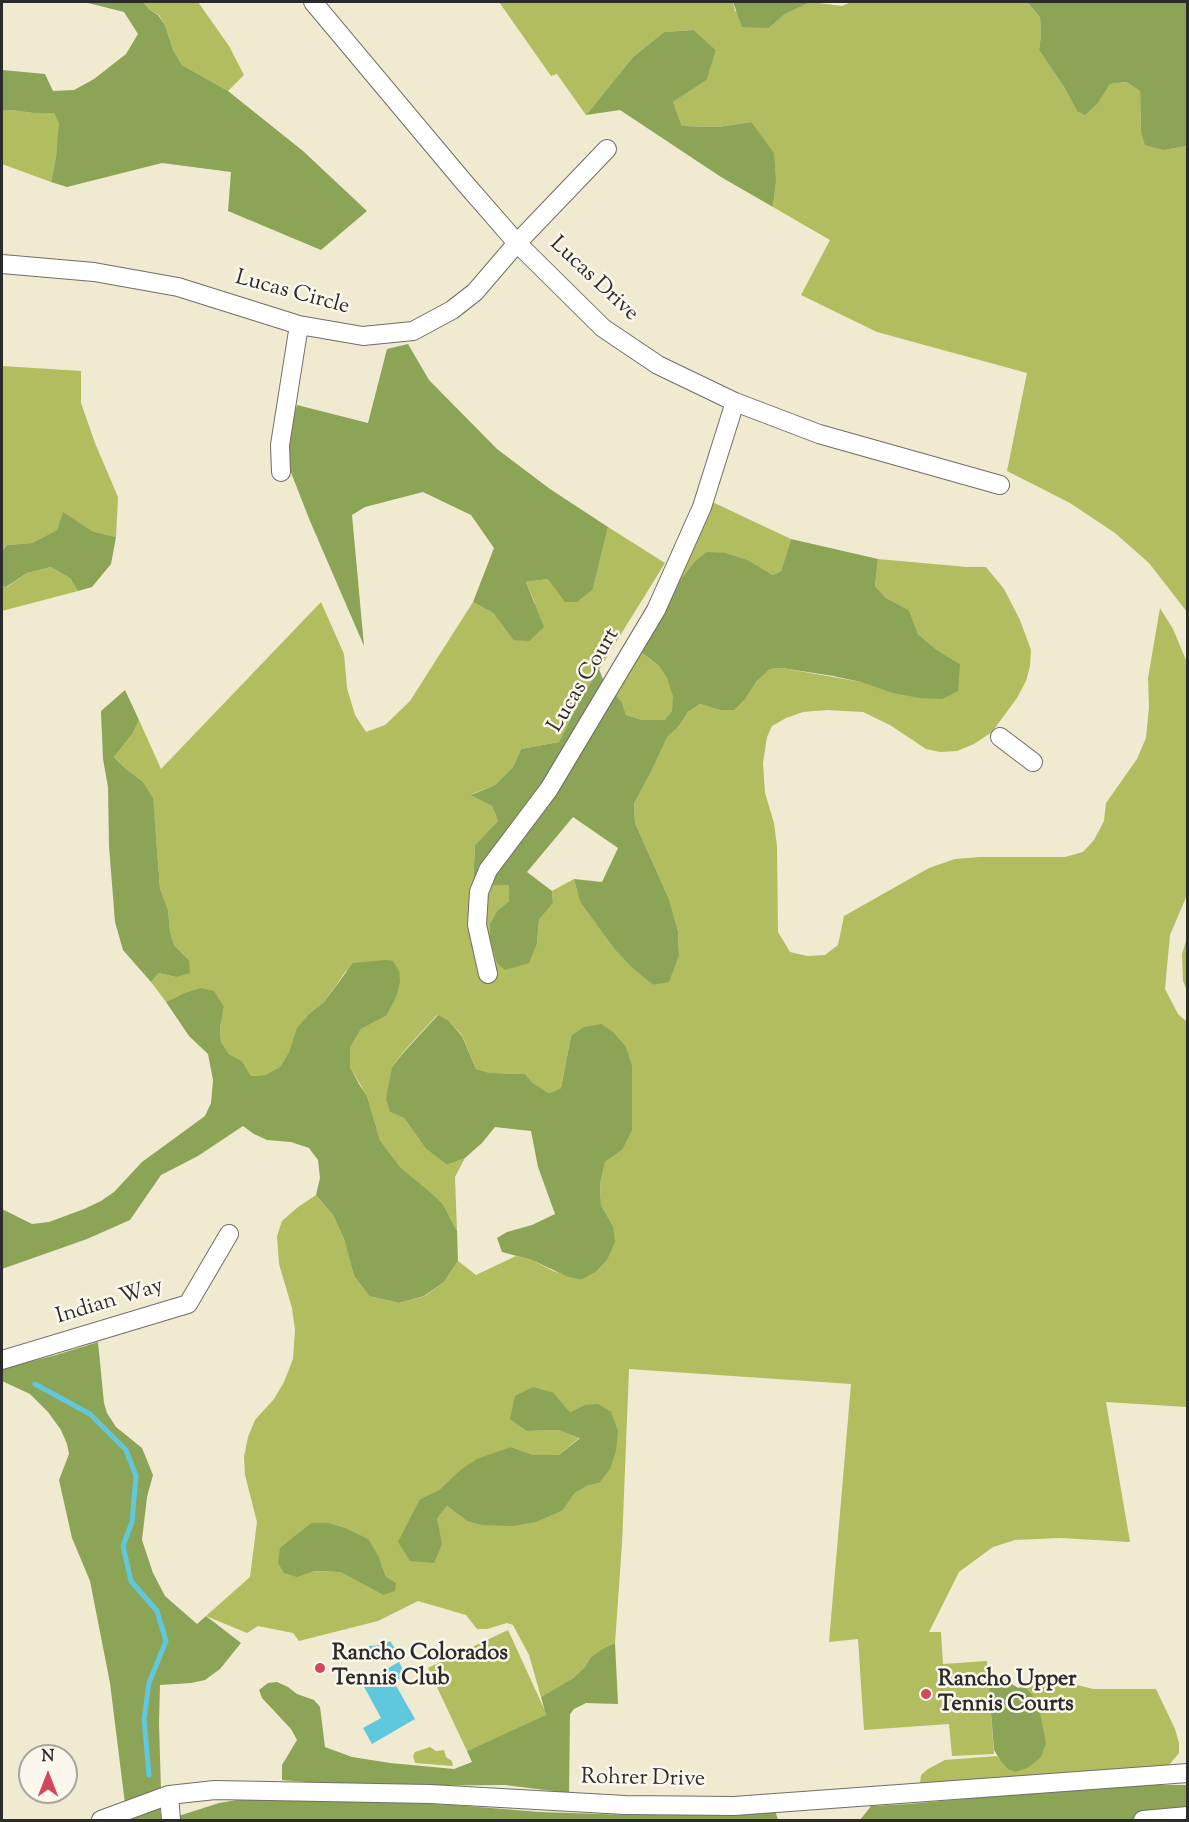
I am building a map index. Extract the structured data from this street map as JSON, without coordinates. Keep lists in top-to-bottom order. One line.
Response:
{"streets":{"street":["Lucas Drive","Lucas Circle","Lucas Court","Indian Way","Rohrer Drive"]},"crossings":[["Lucas Drive","Lucas Circle"],["Lucas Drive","Lucas Court"]],"places":["Rancho Colorados Tennis Club","Rancho Upper Tennis Courts"],"north":"top"}
